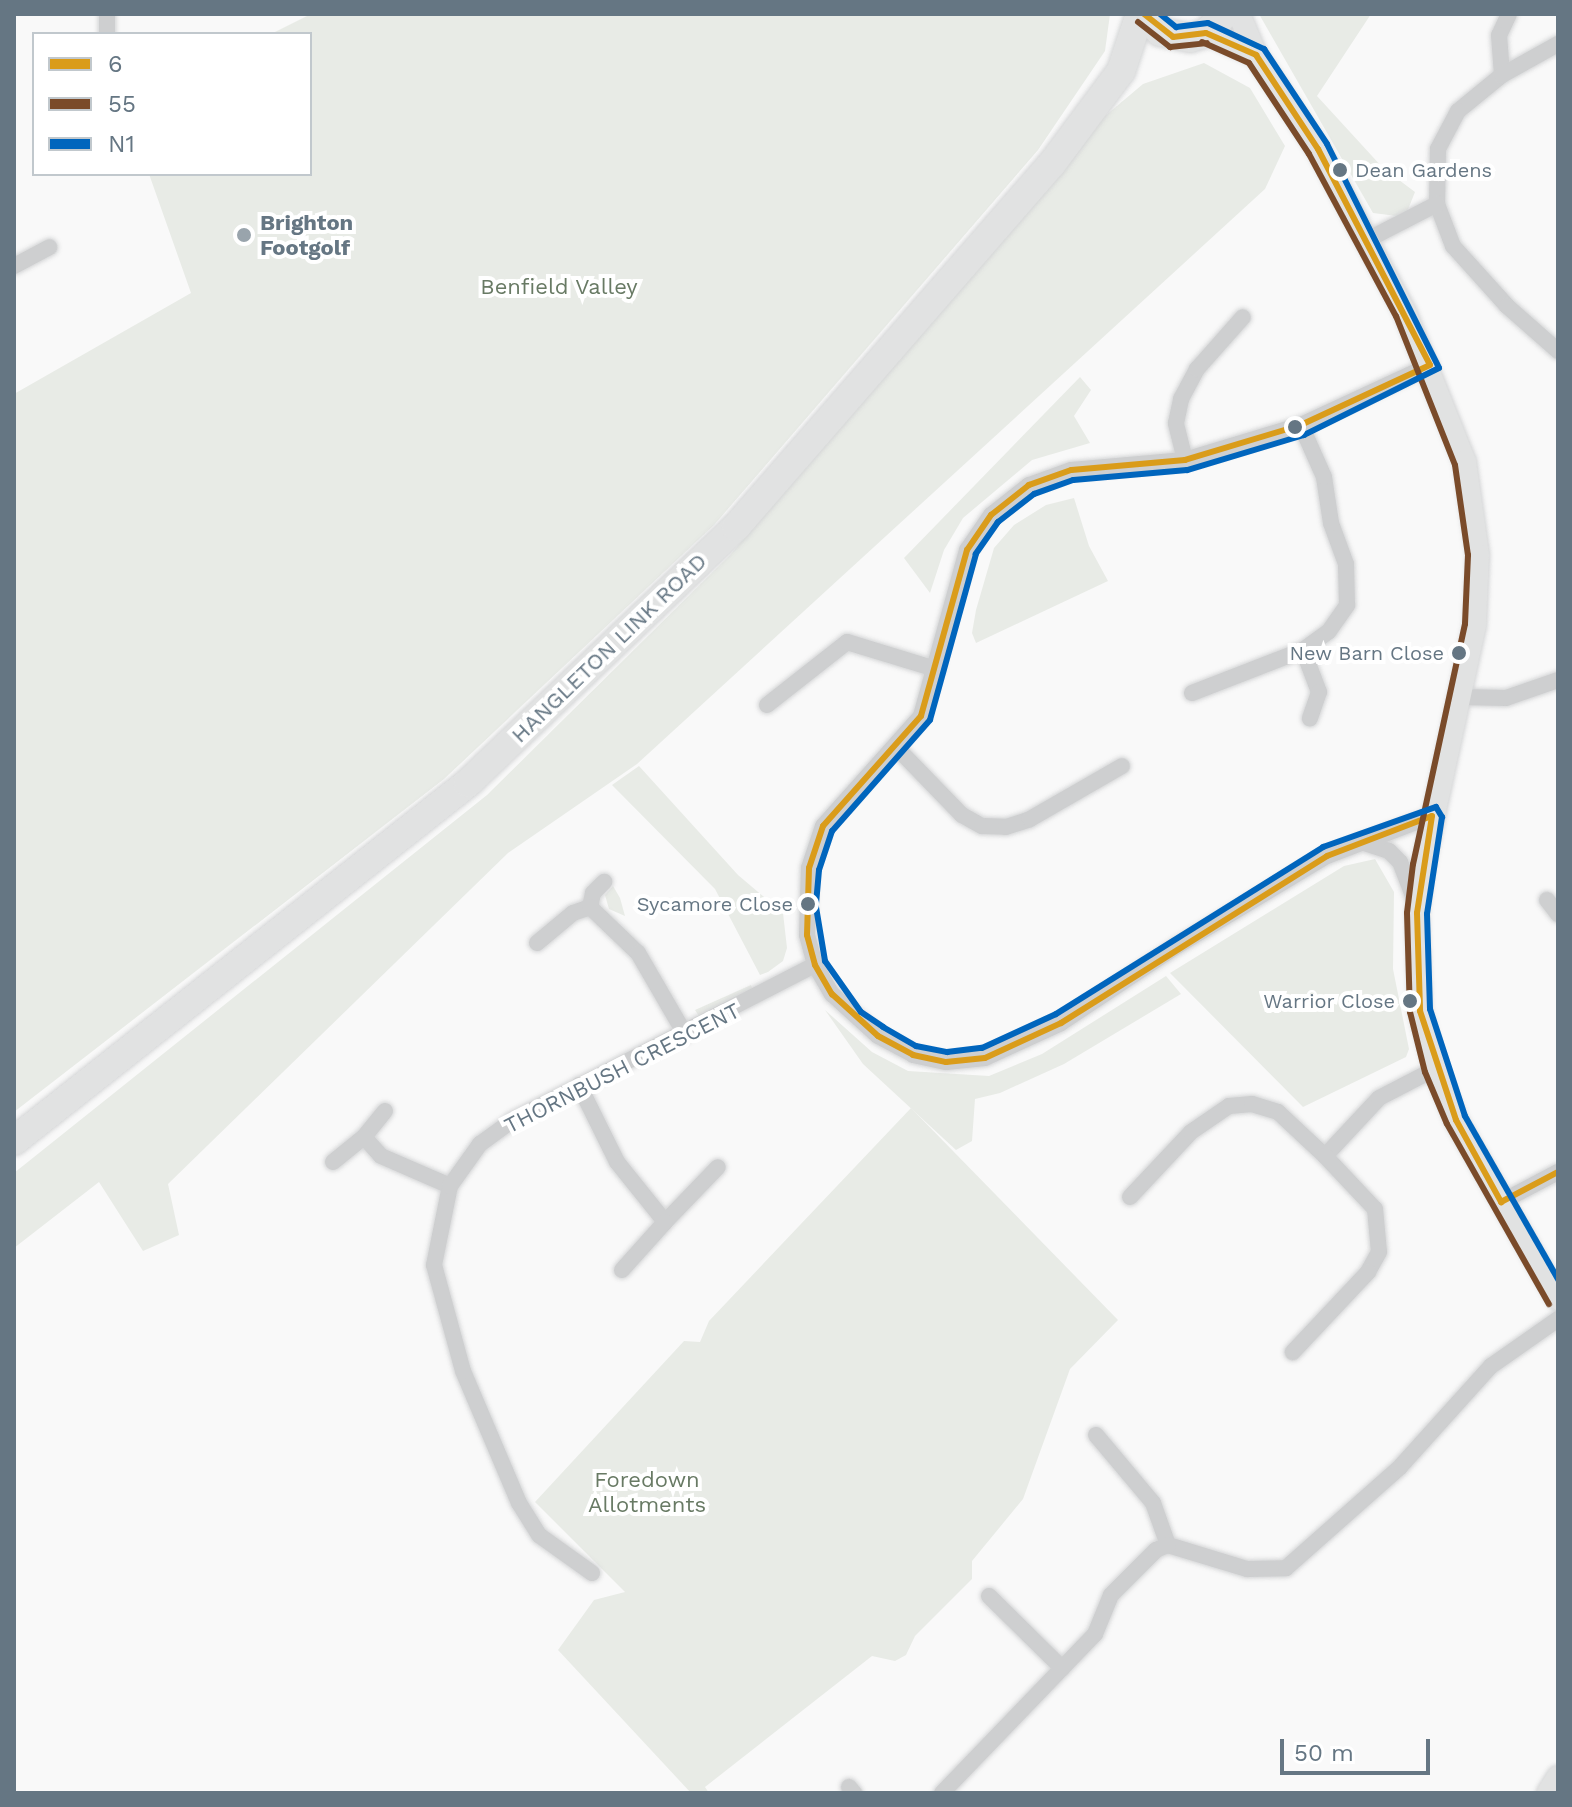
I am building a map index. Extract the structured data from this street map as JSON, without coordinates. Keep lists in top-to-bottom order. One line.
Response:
{"streets":{"highway":["HANGLETON LINK ROAD"],"street":["THORNBUSH CRESCENT"]},"parks":["Benfield Valley","Foredown Allotments"],"places":["Dean Gardens","Brighton Footgolf","New Barn Close","Sycamore Close","Warrior Close"],"lines":["transit line 6","transit line N1","transit line 55"],"legend":["6","55","N1"],"scale_bar":"50 m"}
